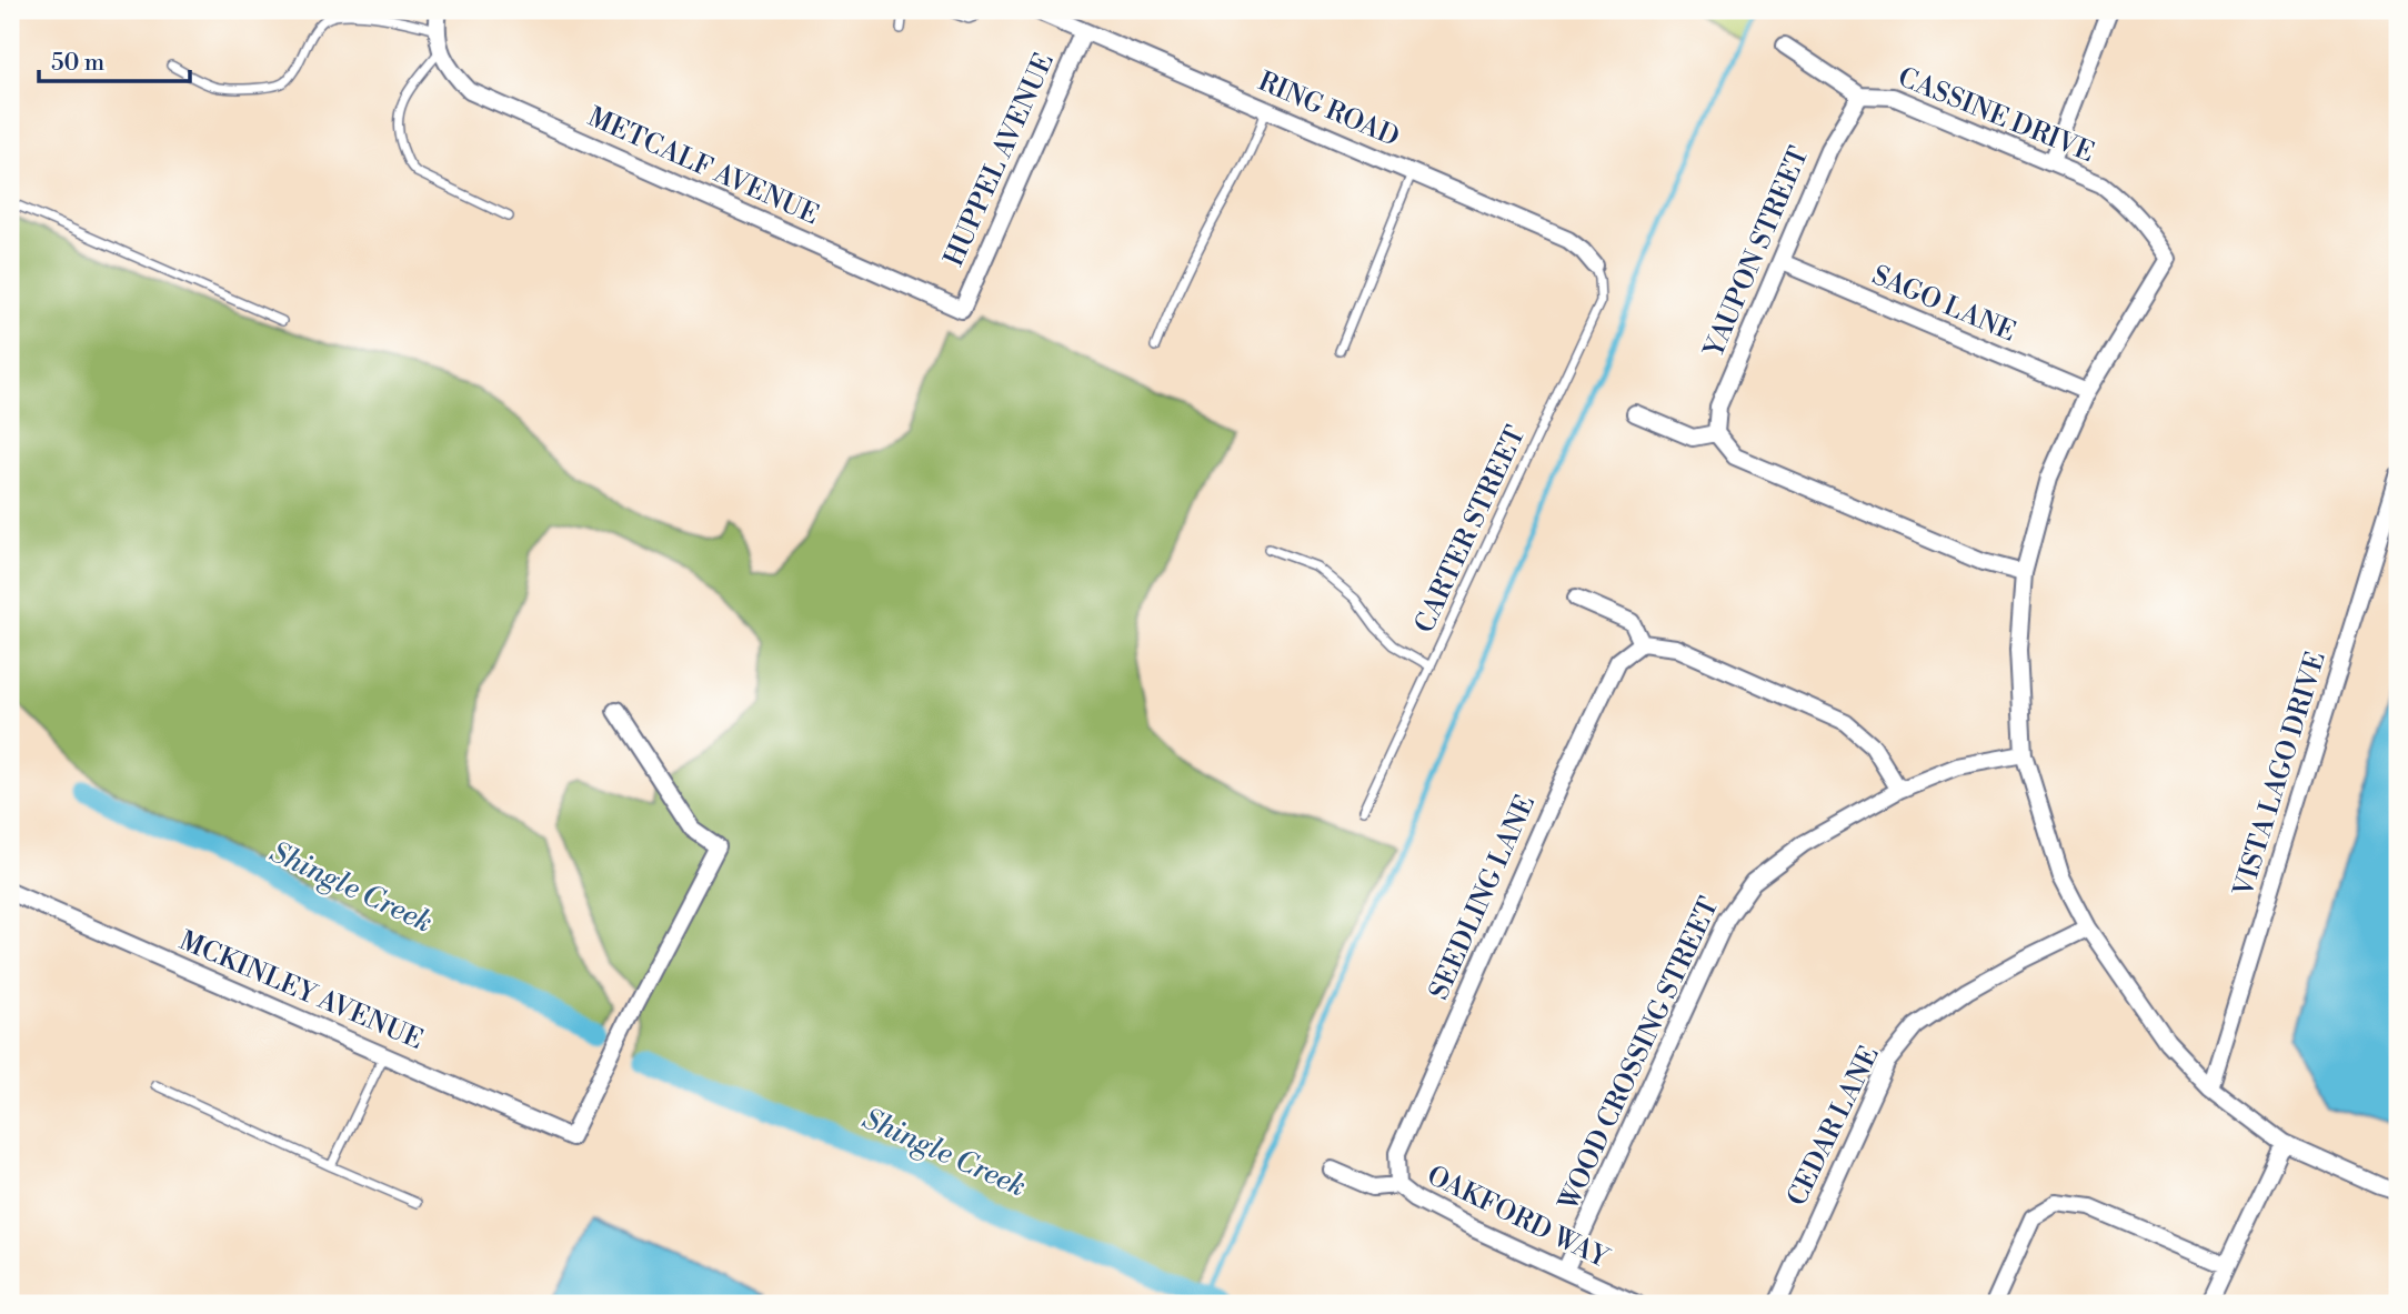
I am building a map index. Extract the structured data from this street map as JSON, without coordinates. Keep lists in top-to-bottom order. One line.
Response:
{"streets":{"street":["RING ROAD","CASSINE DRIVE","HUPPEL AVENUE","METCALF AVENUE","YAUPON STREET","SAGO LANE","VISTA LAGO DRIVE","SEEDLING LANE","MCKINLEY AVENUE","WOOD CROSSING STREET","CEDAR LANE","OAKFORD WAY"],"lane":["CARTER STREET"]},"crossings":[["RING ROAD","HUPPEL AVENUE"],["RING ROAD","CARTER STREET"],["CASSINE DRIVE","YAUPON STREET"],["CASSINE DRIVE","SAGO LANE"],["HUPPEL AVENUE","METCALF AVENUE"],["YAUPON STREET","SAGO LANE"],["SEEDLING LANE","OAKFORD WAY"],["WOOD CROSSING STREET","OAKFORD WAY"]],"water":["Shingle Creek"],"scale_bar":"50 m"}
